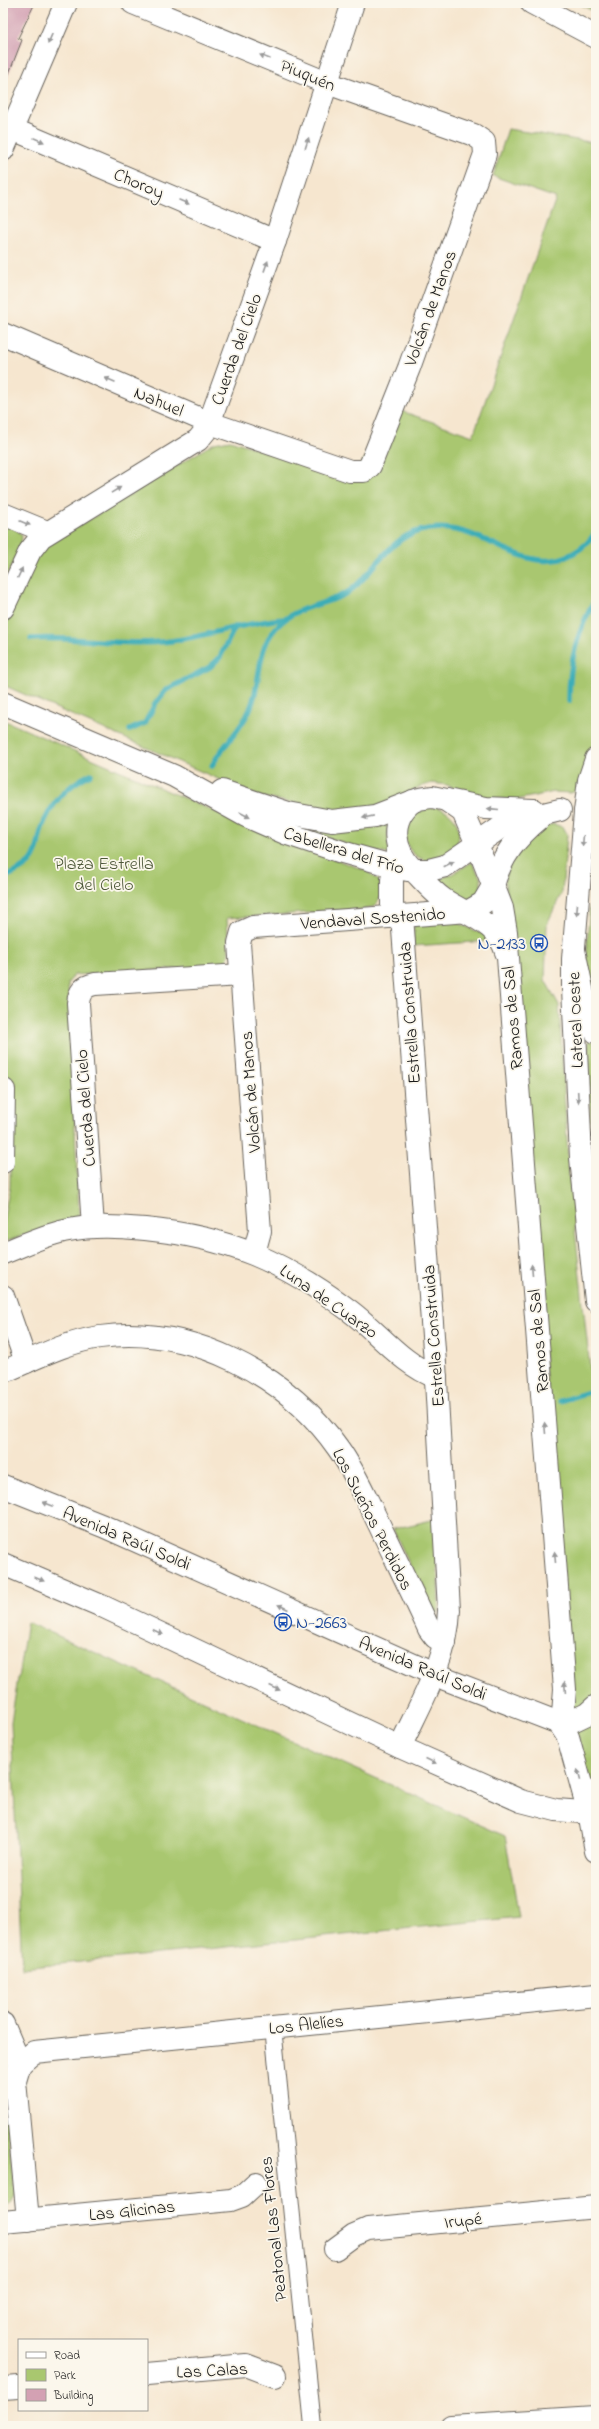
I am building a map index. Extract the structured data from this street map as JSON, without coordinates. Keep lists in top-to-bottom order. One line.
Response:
{"streets":{"main road":["Piuquén","Choroy","Volcán de Manos","Cuerda del Cielo","Nahuel","Cabellera del Frío","Vendaval Sostenido","Estrella Construida","Ramos de Sal","Lateral Oeste","Luna de Cuarzo","Los Sueños Perdidos","Avenida Raúl Soldi","Los Alelíes","Las Glicinas","Irupé","Las Calas"],"street":["Peatonal Las Flores"]},"crossings":[["Piuquén","Volcán de Manos"],["Piuquén","Cuerda del Cielo"],["Choroy","Cuerda del Cielo"],["Volcán de Manos","Cuerda del Cielo"],["Volcán de Manos","Nahuel"],["Volcán de Manos","Vendaval Sostenido"],["Volcán de Manos","Luna de Cuarzo"],["Cuerda del Cielo","Nahuel"],["Cuerda del Cielo","Luna de Cuarzo"],["Cabellera del Frío","Vendaval Sostenido"],["Cabellera del Frío","Estrella Construida"],["Cabellera del Frío","Ramos de Sal"],["Cabellera del Frío","Lateral Oeste"],["Vendaval Sostenido","Estrella Construida"],["Vendaval Sostenido","Ramos de Sal"],["Estrella Construida","Ramos de Sal"],["Estrella Construida","Luna de Cuarzo"],["Estrella Construida","Los Sueños Perdidos"],["Estrella Construida","Avenida Raúl Soldi"],["Ramos de Sal","Avenida Raúl Soldi"],["Los Alelíes","Peatonal Las Flores"]],"one_way":["Piuquén","Choroy","Cuerda del Cielo","Nahuel","Ramos de Sal","Lateral Oeste"],"parks":["Plaza Estrella del Cielo"],"places":{"bus stop":["N-2133","N-2663"]},"legend":["Road","Park","Building"]}
